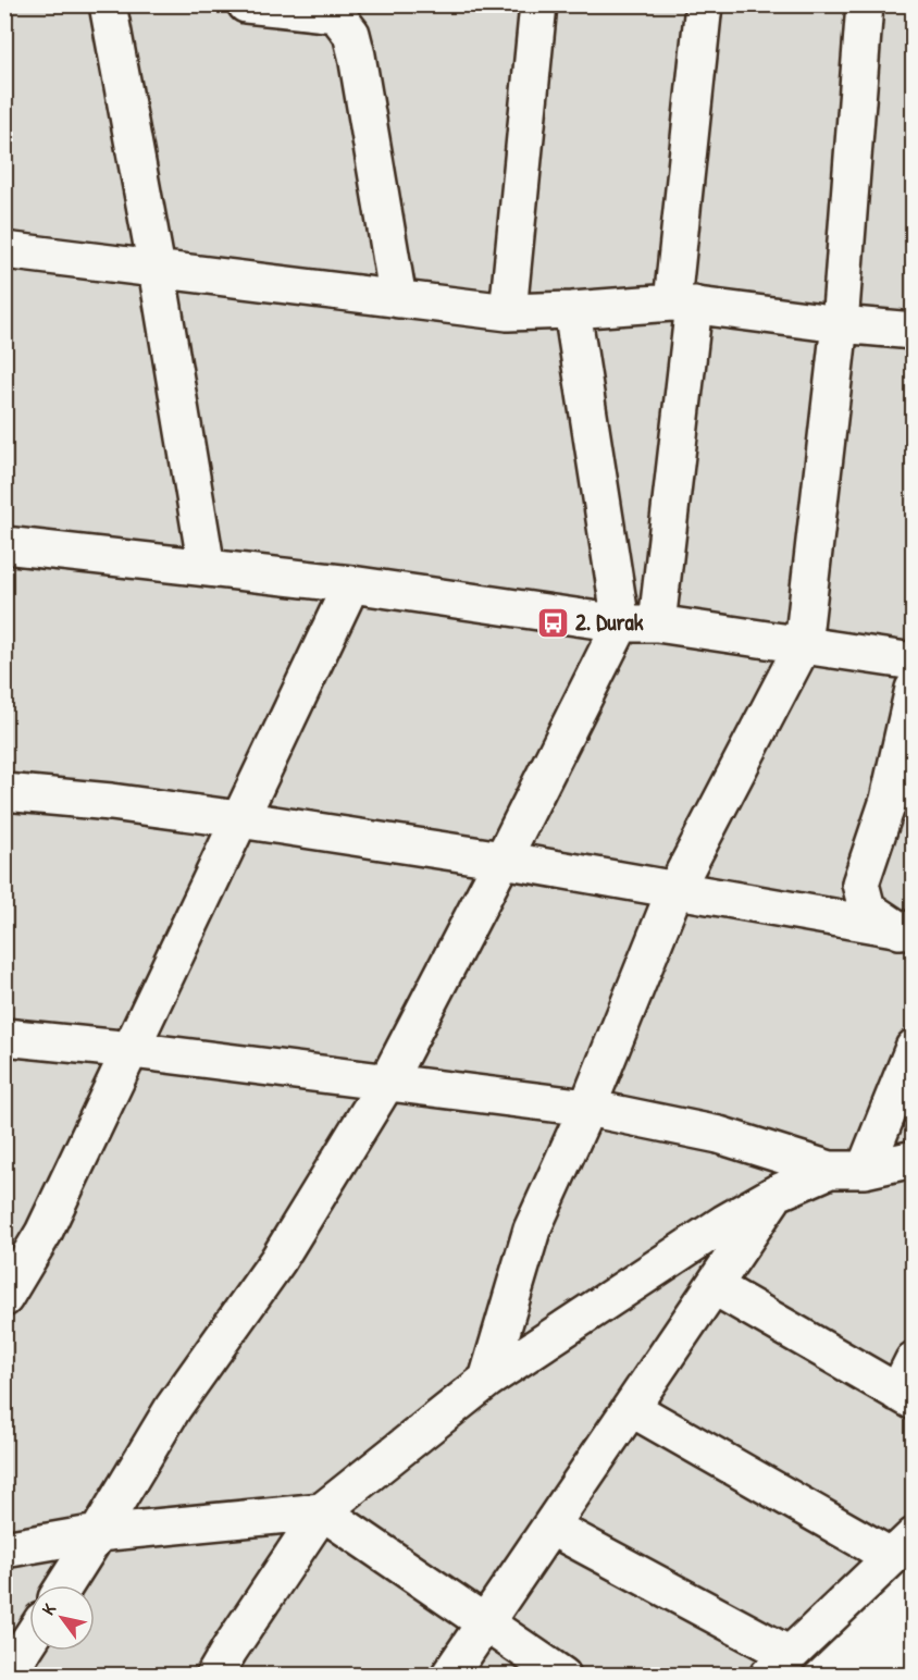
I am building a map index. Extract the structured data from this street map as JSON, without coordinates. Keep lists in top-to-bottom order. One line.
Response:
{"places":{"bus stop":["2. Durak"]},"north":"top left"}
